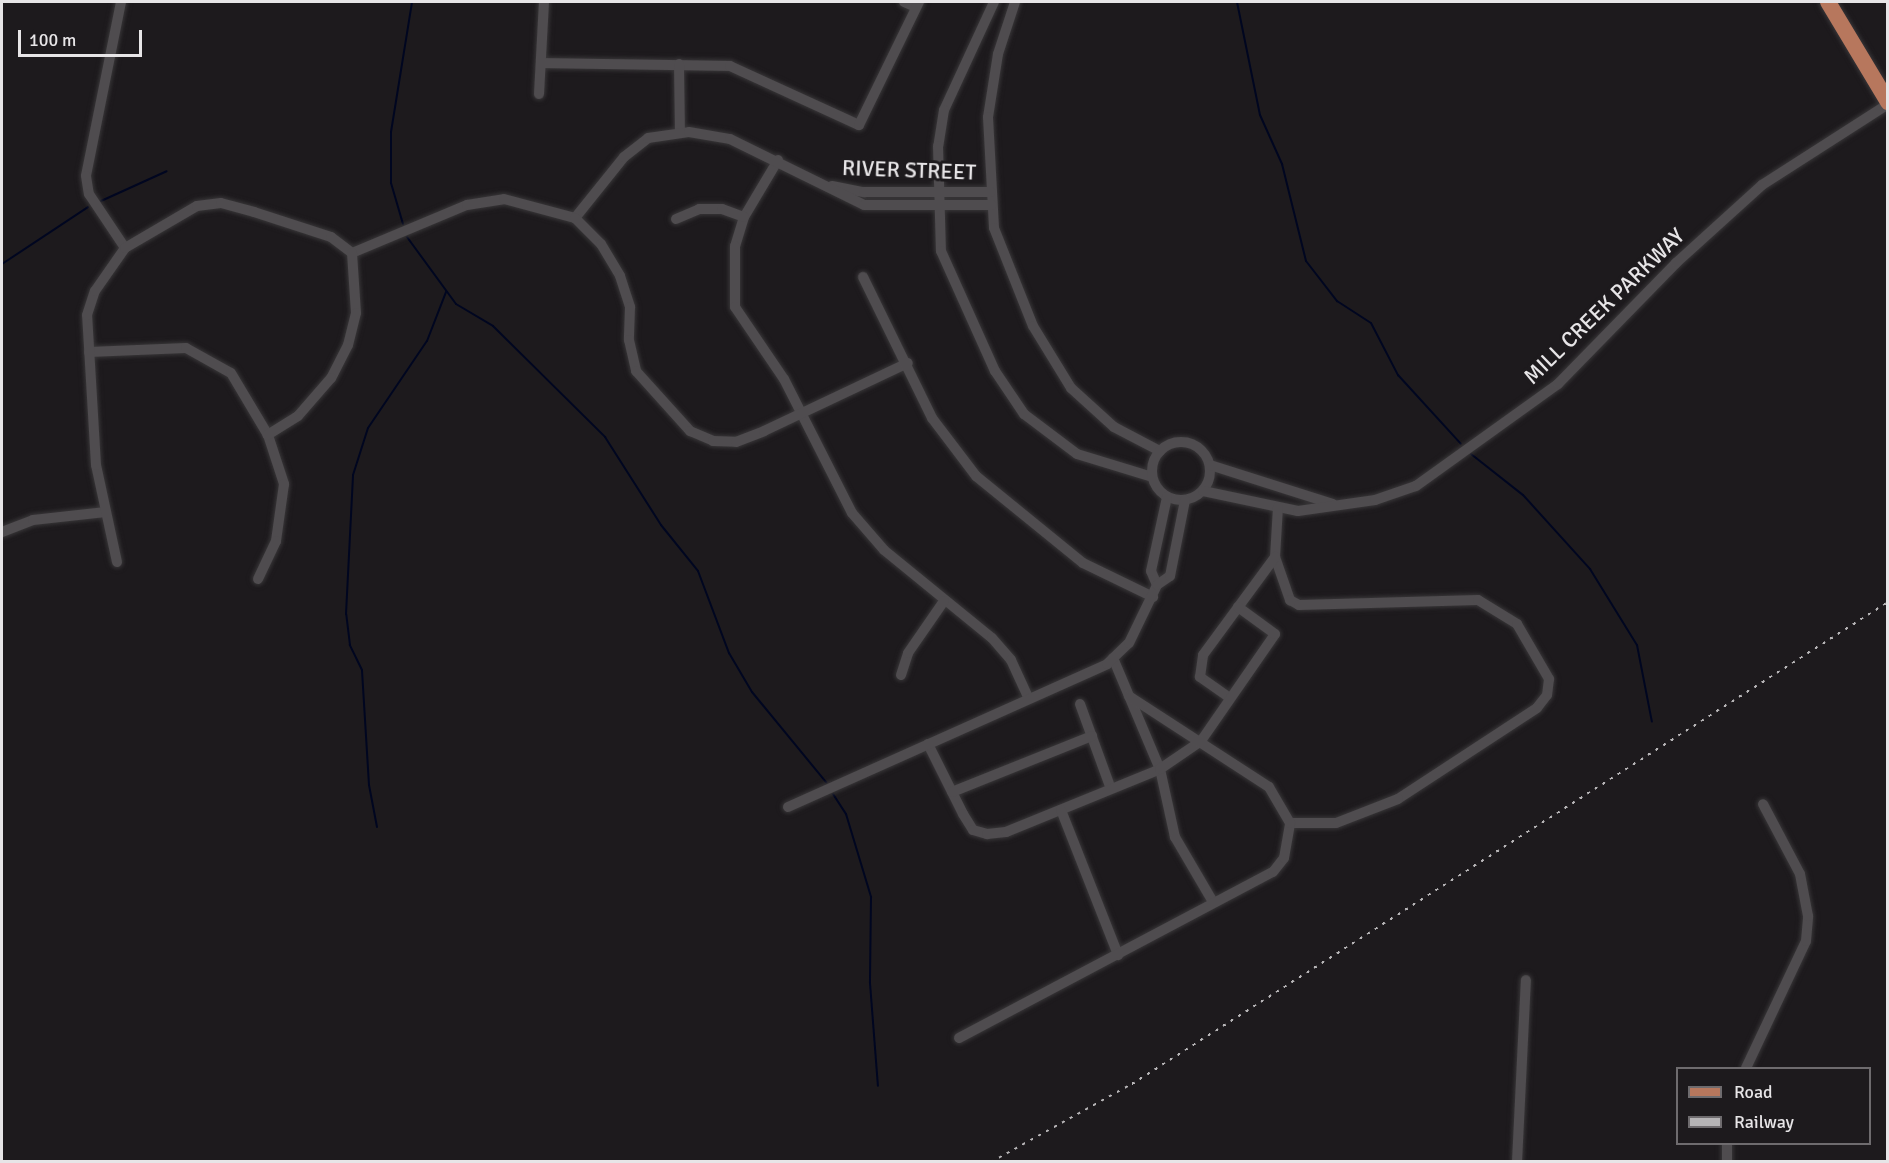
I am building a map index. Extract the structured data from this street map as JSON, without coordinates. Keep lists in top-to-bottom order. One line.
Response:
{"streets":{"street":["RIVER STREET","MILL CREEK PARKWAY"]},"legend":["Road","Railway"],"scale_bar":"100 m"}
